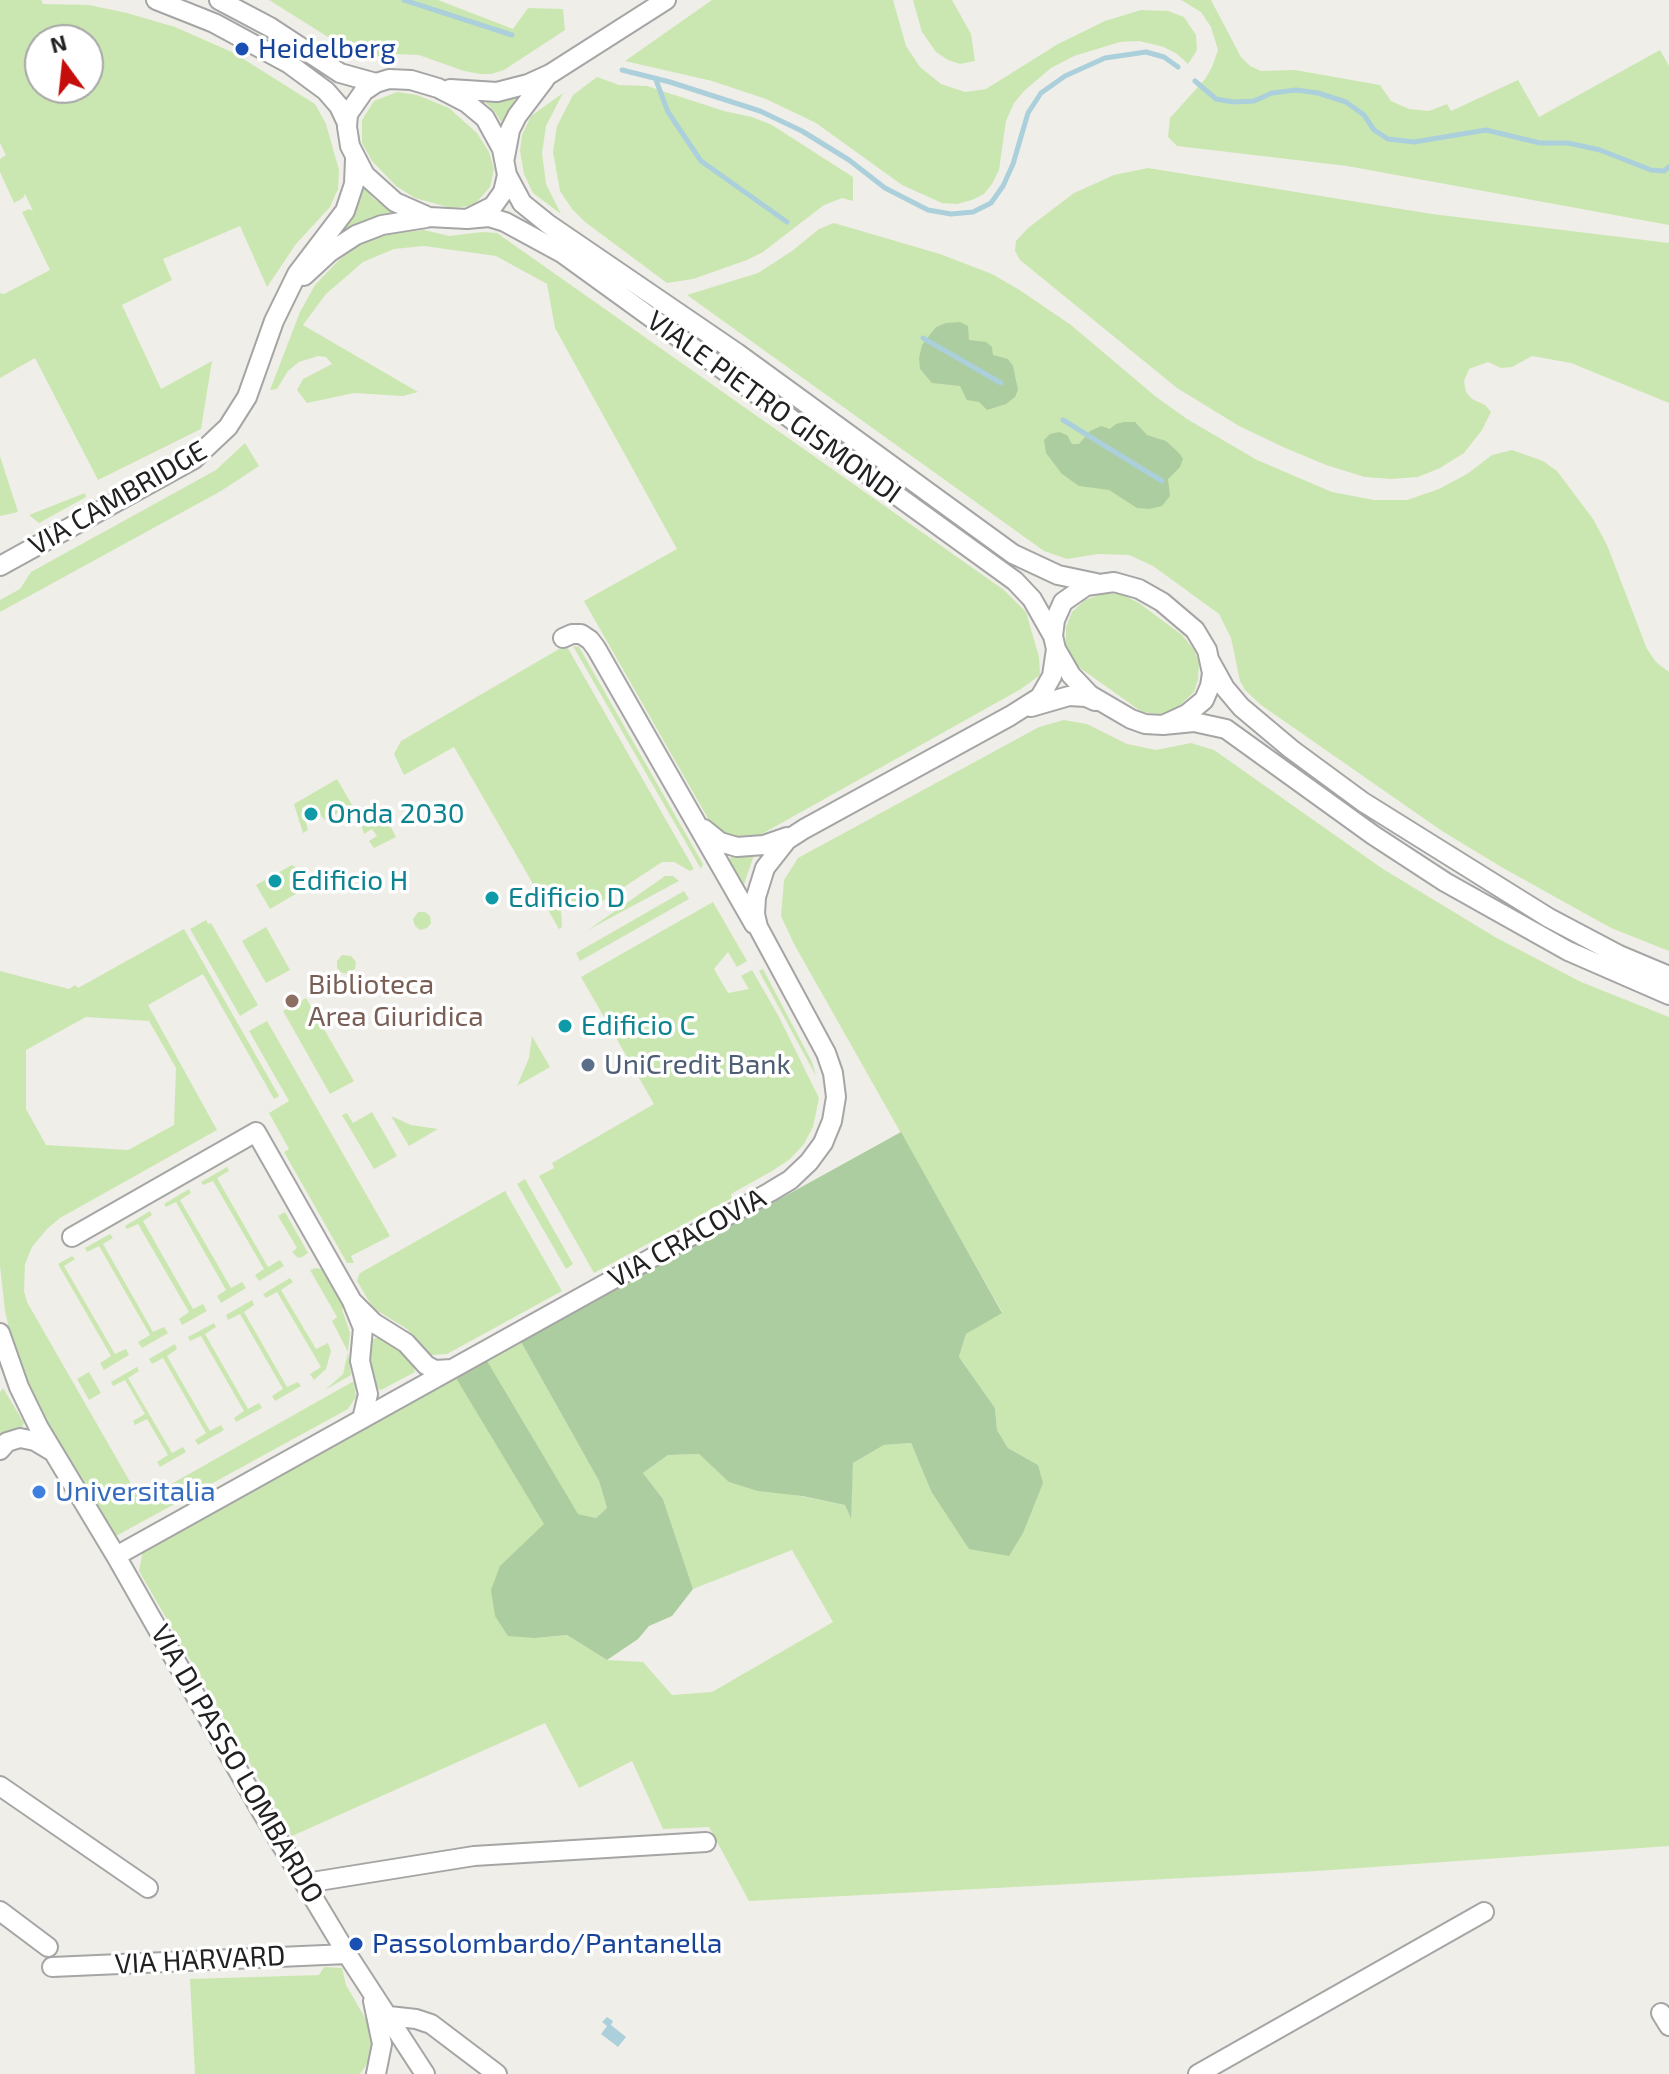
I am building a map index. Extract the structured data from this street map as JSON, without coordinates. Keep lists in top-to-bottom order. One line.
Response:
{"streets":{"street":["VIALE PIETRO GISMONDI","VIA CAMBRIDGE","VIA CRACOVIA","VIA DI PASSO LOMBARDO","VIA HARVARD"]},"crossings":[["VIALE PIETRO GISMONDI","VIA CAMBRIDGE"],["VIA CRACOVIA","VIA DI PASSO LOMBARDO"],["VIA DI PASSO LOMBARDO","VIA HARVARD"]],"places":["Heidelberg","Onda 2030","Edificio H","Edificio D","Biblioteca Area Giuridica","Edificio C","UniCredit Bank","Universitalia","Passolombardo/Pantanella"],"north":"top"}
